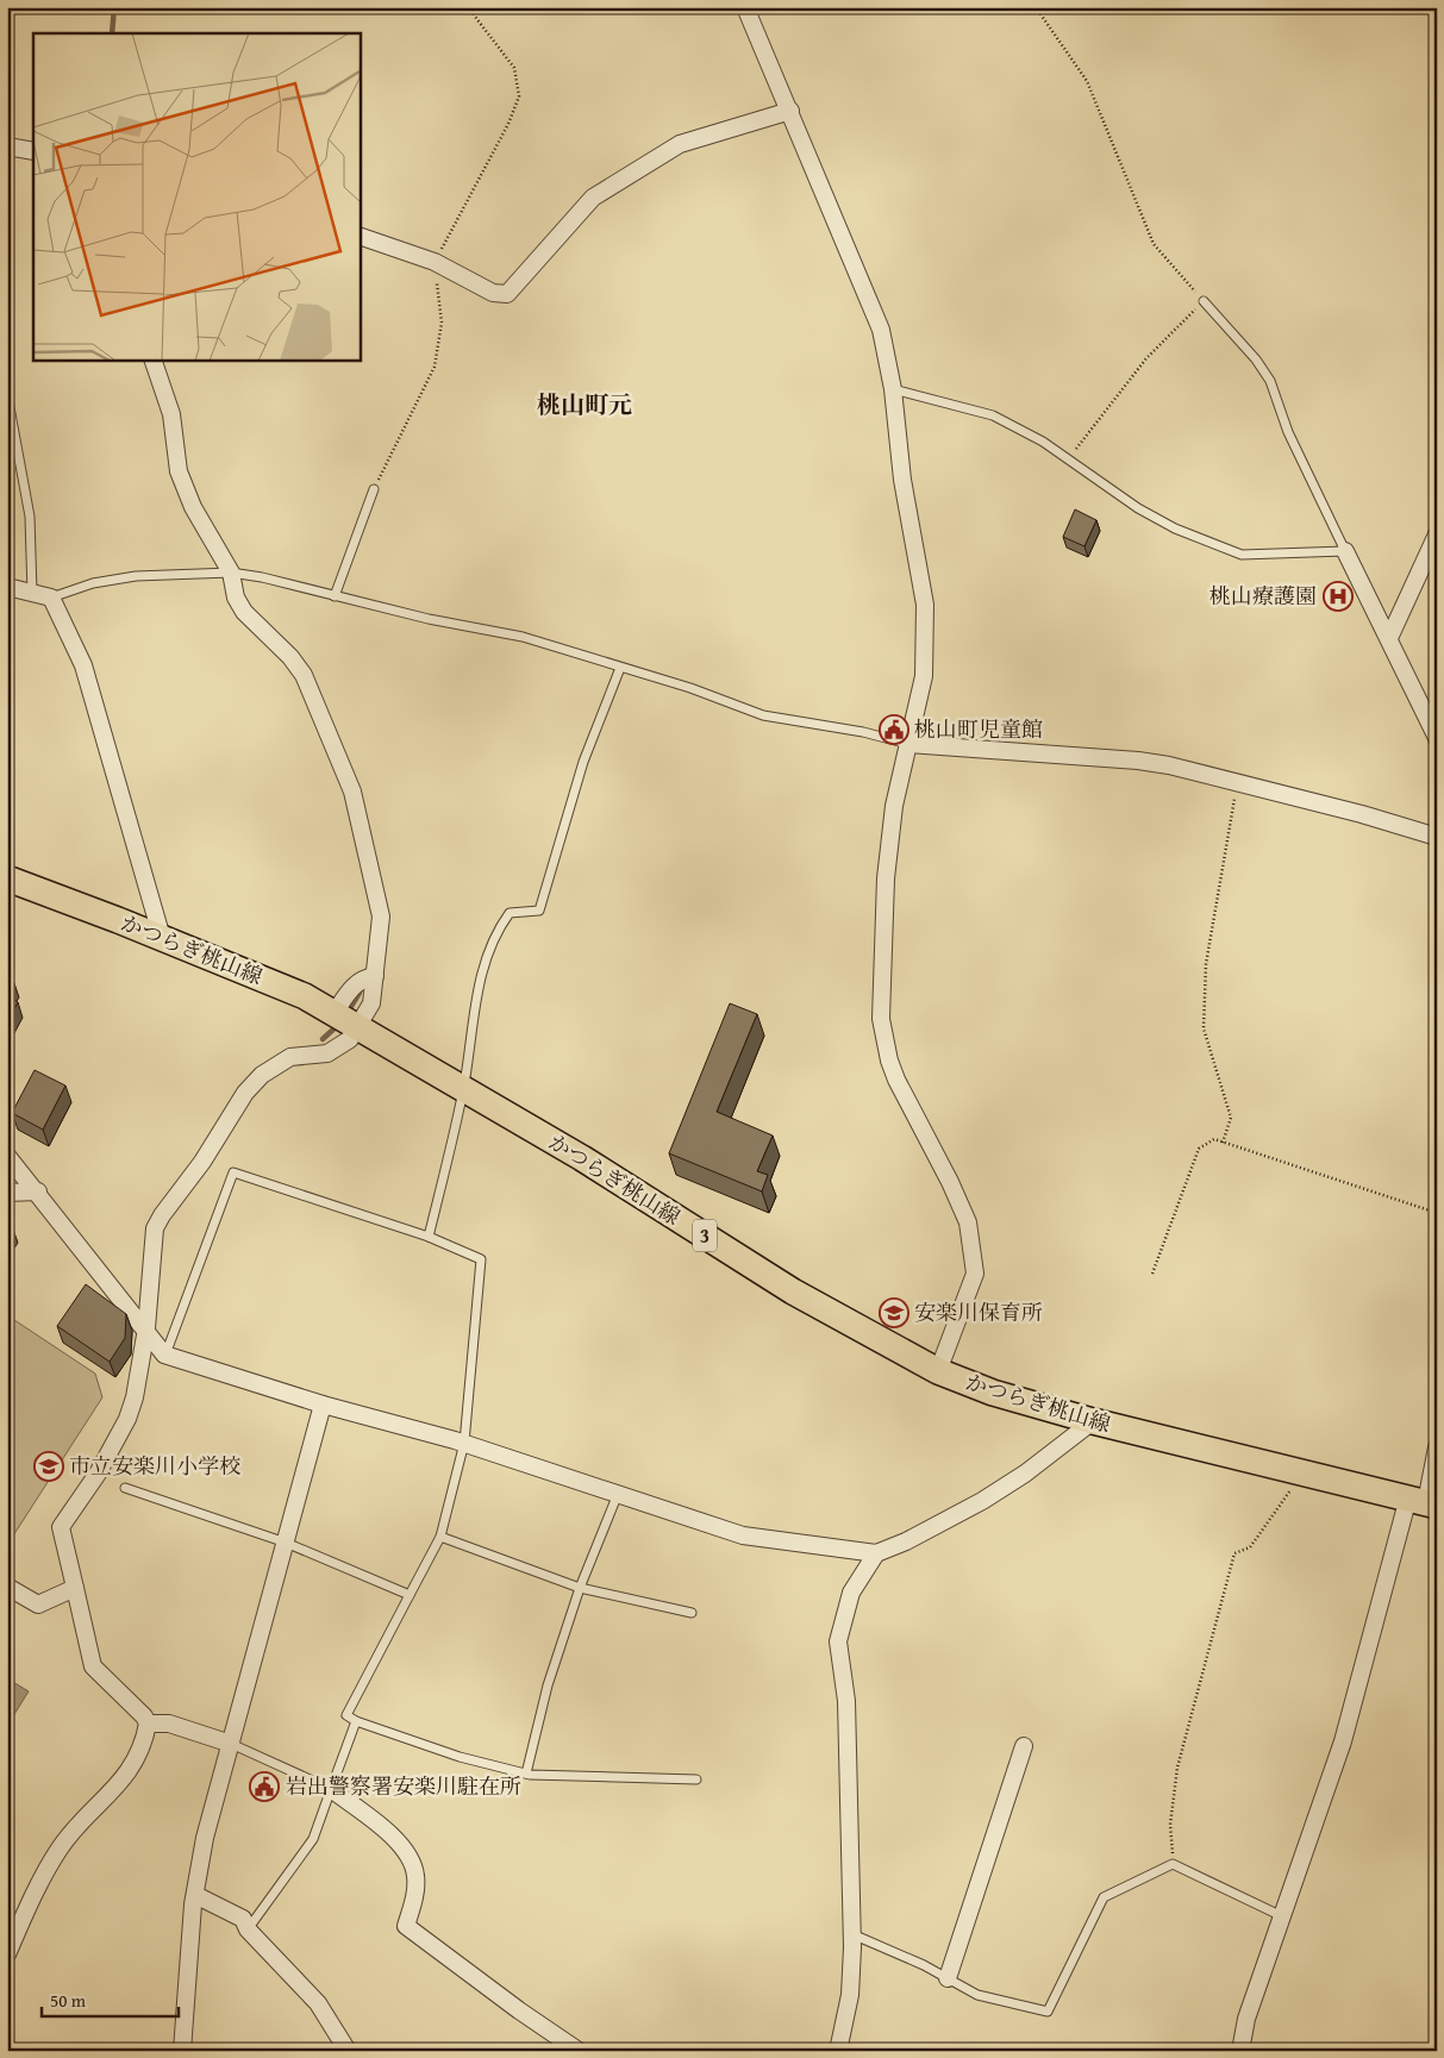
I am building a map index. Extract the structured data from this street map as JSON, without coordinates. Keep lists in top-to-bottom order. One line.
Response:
{"streets":{"main road":["かつらぎ桃山線","3"]},"districts":["桃山町元"],"places":{"hospital":["桃山療護園"],"public building":["桃山町児童館","岩出警察署安楽川駐在所"],"school or university":["安楽川保育所","市立安楽川小学校"]},"scale_bar":"50 m"}
